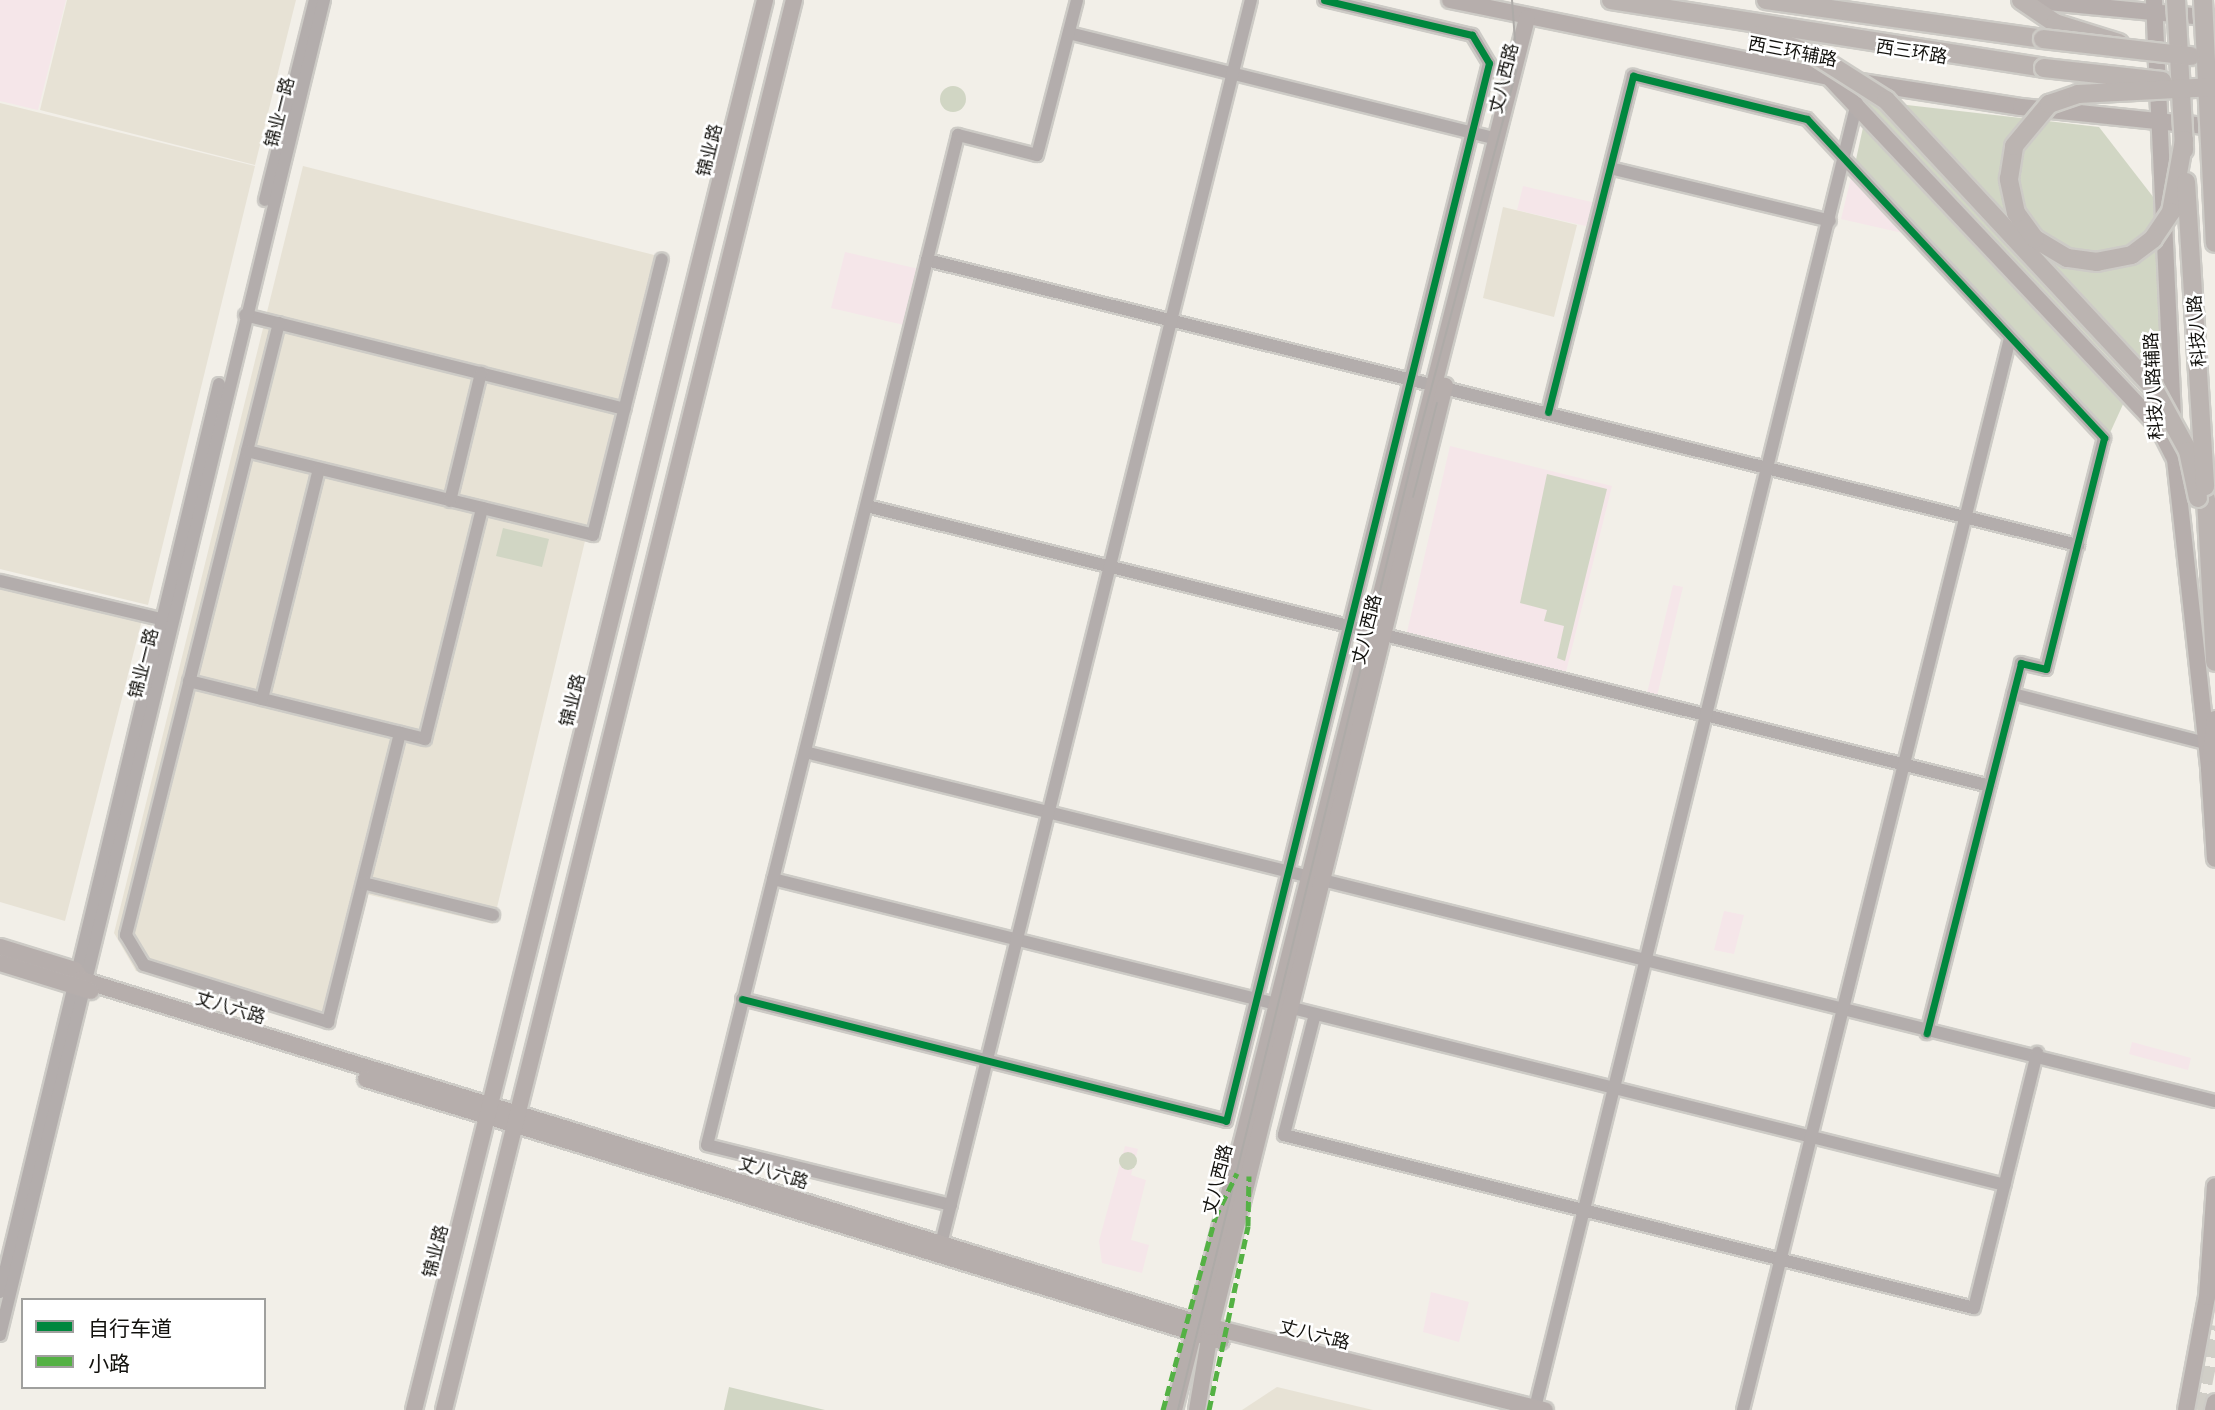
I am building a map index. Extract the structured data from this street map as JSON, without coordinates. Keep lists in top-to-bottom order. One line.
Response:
{"streets":{"highway":["西三环路","科技八路"],"main road":["西三环辅路","丈八西路","锦业路","科技八路辅路","丈八六路"],"street":["锦业一路"]},"crossings":[["西三环辅路","丈八西路"],["西三环辅路","科技八路辅路"],["丈八西路","丈八六路"],["锦业一路","丈八六路"],["锦业路","丈八六路"]],"legend":["自行车道","小路"]}
